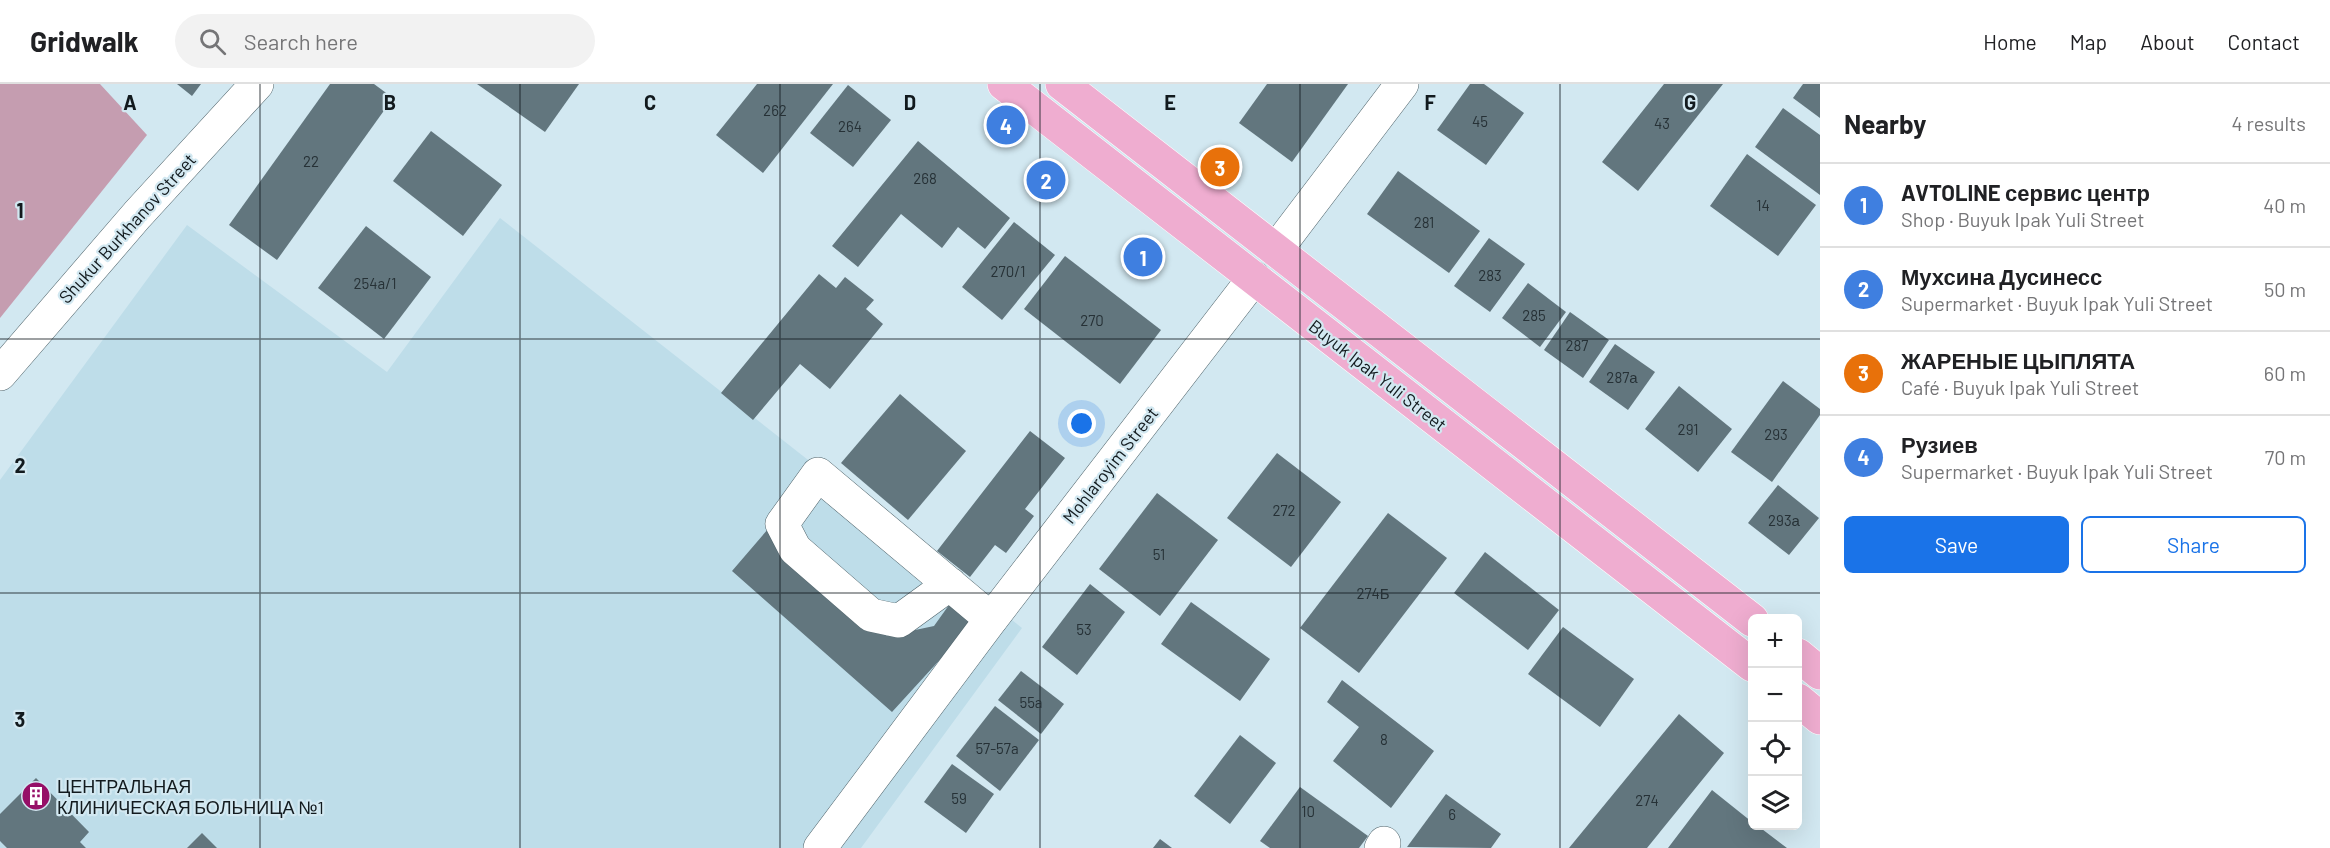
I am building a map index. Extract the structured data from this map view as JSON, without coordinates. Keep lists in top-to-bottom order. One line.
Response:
{"streets":{"main road":["Buyuk Ipak Yuli Street","Mohlaroyim Street"],"street":["Shukur Burkhanov Street"]},"crossings":[["Buyuk Ipak Yuli Street","Mohlaroyim Street"]],"places":{"building":["ЦЕНТРАЛЬНАЯ КЛИНИЧЕСКАЯ БОЛЬНИЦА №1"]},"house_numbers":["262","45","43","264","22","268","14","281","270/1","283","254a/1","285","270","287","287а","291","293","272","293а","51","274Б","53","55a","8","57-57a","59","274","10","6"],"page":{"header":"Gridwalk","search":"Search here","nav":["Home","Map","About","Contact"],"heading":["Nearby","4 results"],"pins":["4","3","2","1"],"list":[{"mark":"1","name":"AVTOLINE сервис центр","note":"Shop · Buyuk Ipak Yuli Street","value":"40 m"},{"mark":"2","name":"Мухсина Дусинесс","note":"Supermarket · Buyuk Ipak Yuli Street","value":"50 m"},{"mark":"3","name":"ЖАРЕНЫЕ ЦЫПЛЯТА","note":"Café · Buyuk Ipak Yuli Street","value":"60 m"},{"mark":"4","name":"Рузиев","note":"Supermarket · Buyuk Ipak Yuli Street","value":"70 m"}],"buttons":["Save","Share"],"map_buttons":["+","−"]},"grid":{"columns":["A","B","C","D","E","F","G"],"rows":["1","2","3"]}}
